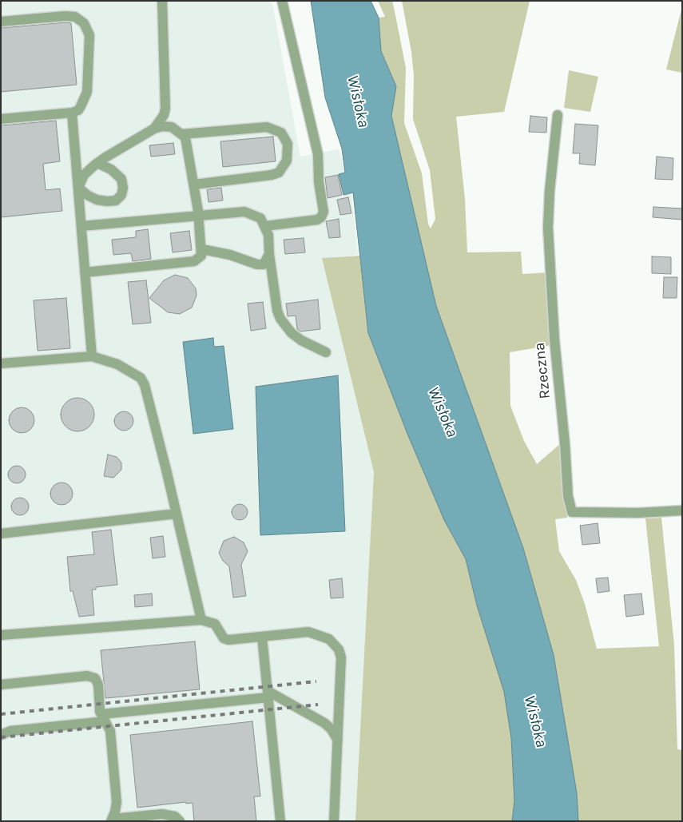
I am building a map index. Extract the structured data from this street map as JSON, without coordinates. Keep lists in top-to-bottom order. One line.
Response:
{"streets":{"street":["Rzeczna"]},"water":["Wisłoka"]}
